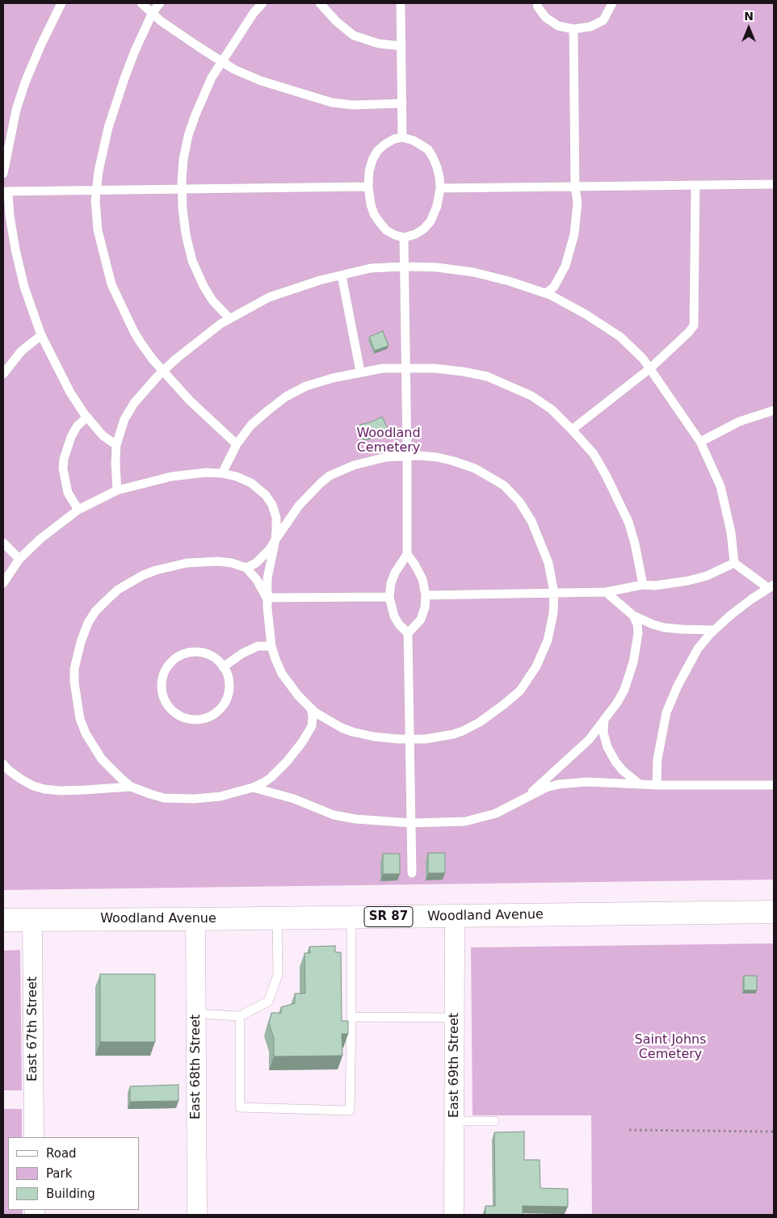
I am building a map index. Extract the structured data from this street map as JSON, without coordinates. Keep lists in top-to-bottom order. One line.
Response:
{"streets":{"main road":["Woodland Avenue","SR 87"],"street":["East 67th Street","East 69th Street","East 68th Street"]},"crossings":[["Woodland Avenue","East 67th Street"],["Woodland Avenue","East 69th Street"],["Woodland Avenue","East 68th Street"]],"parks":["Woodland Cemetery","Saint Johns Cemetery"],"legend":["Road","Park","Building"],"north":"top"}
